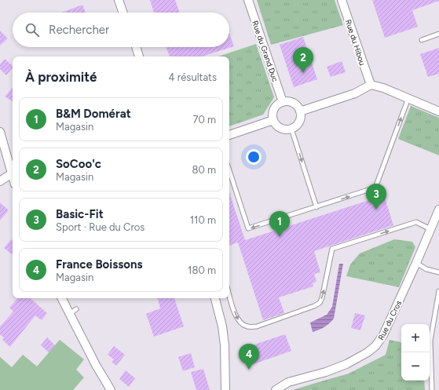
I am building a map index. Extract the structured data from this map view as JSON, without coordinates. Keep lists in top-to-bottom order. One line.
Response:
{"streets":{"street":["Rue du Hibou","Rue du Grand Duc","Rue du Cros"]},"page":{"search":"Rechercher","pins":["2","3","1","4"],"heading":["À proximité","4 résultats"],"list":[{"mark":"1","name":"B&M Domérat","note":"Magasin","value":"70 m"},{"mark":"2","name":"SoCoo'c","note":"Magasin","value":"80 m"},{"mark":"3","name":"Basic-Fit","note":"Sport · Rue du Cros","value":"110 m"},{"mark":"4","name":"France Boissons","note":"Magasin","value":"180 m"}],"map_buttons":["+","−"]}}
